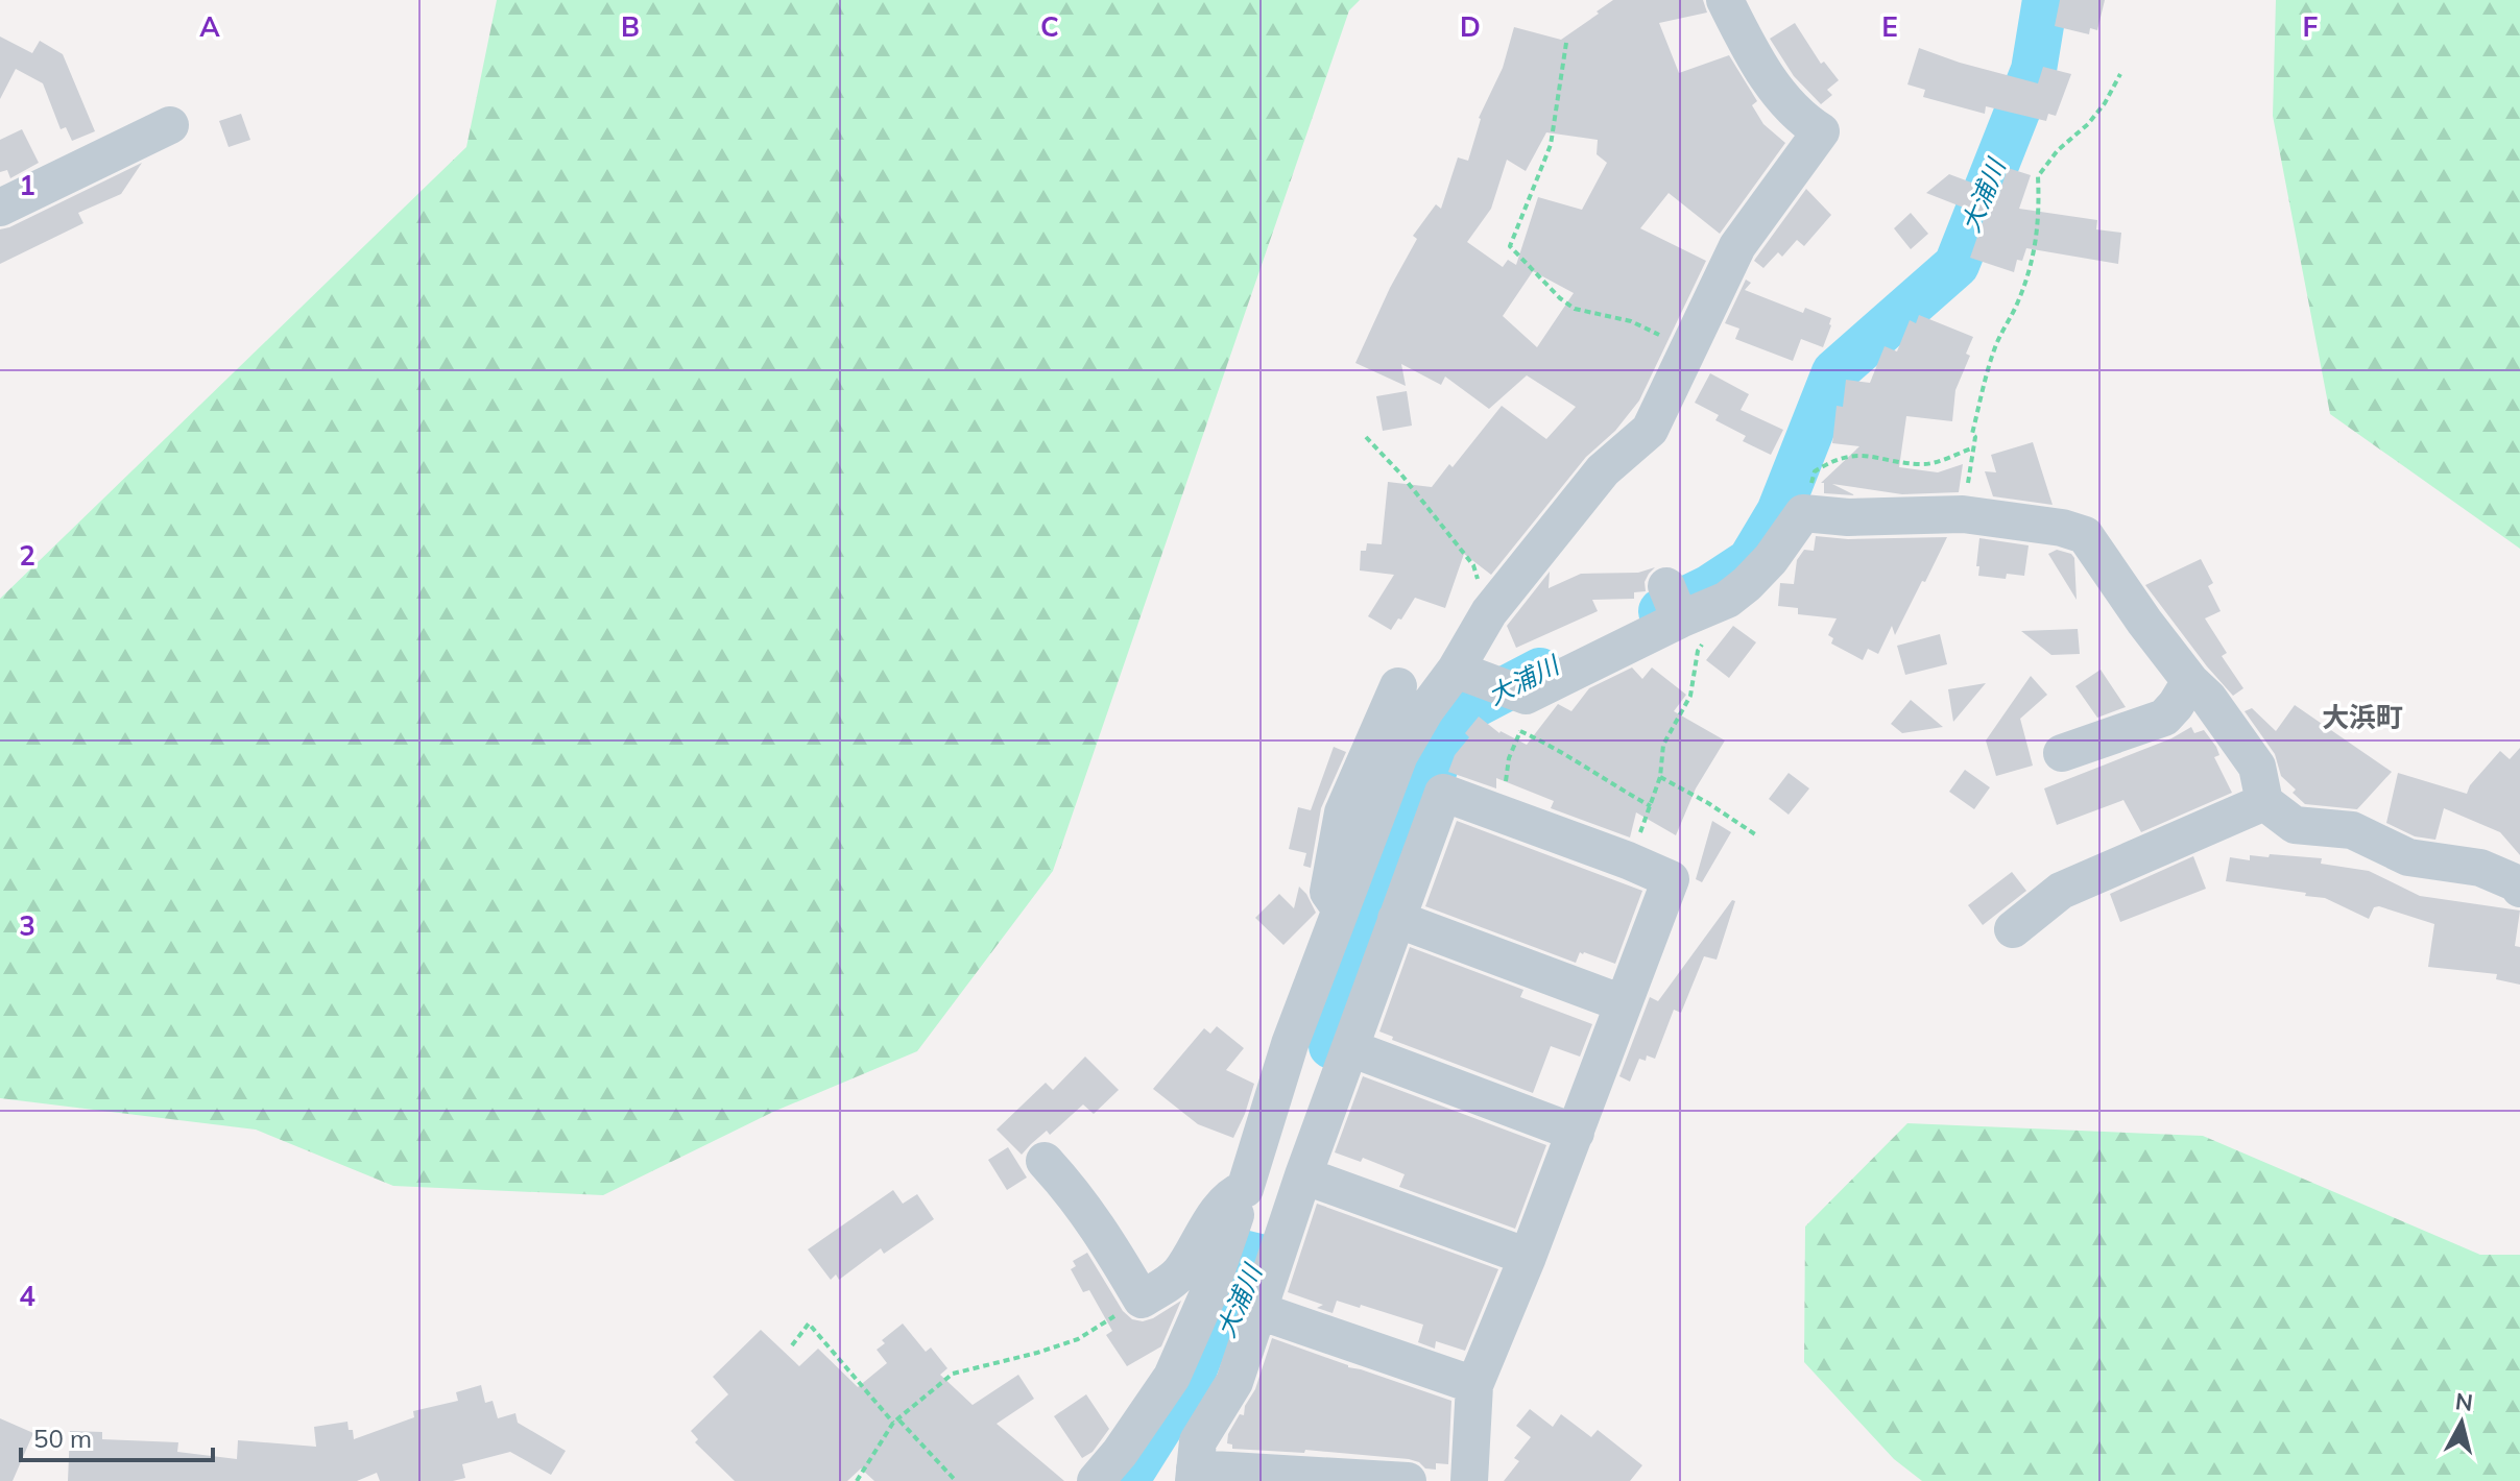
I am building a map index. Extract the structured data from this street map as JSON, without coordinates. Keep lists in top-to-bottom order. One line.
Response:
{"districts":["大浜町"],"water":["大浦川"],"scale_bar":"50 m","north":"top","grid":{"columns":["A","B","C","D","E","F"],"rows":["1","2","3","4"]}}
